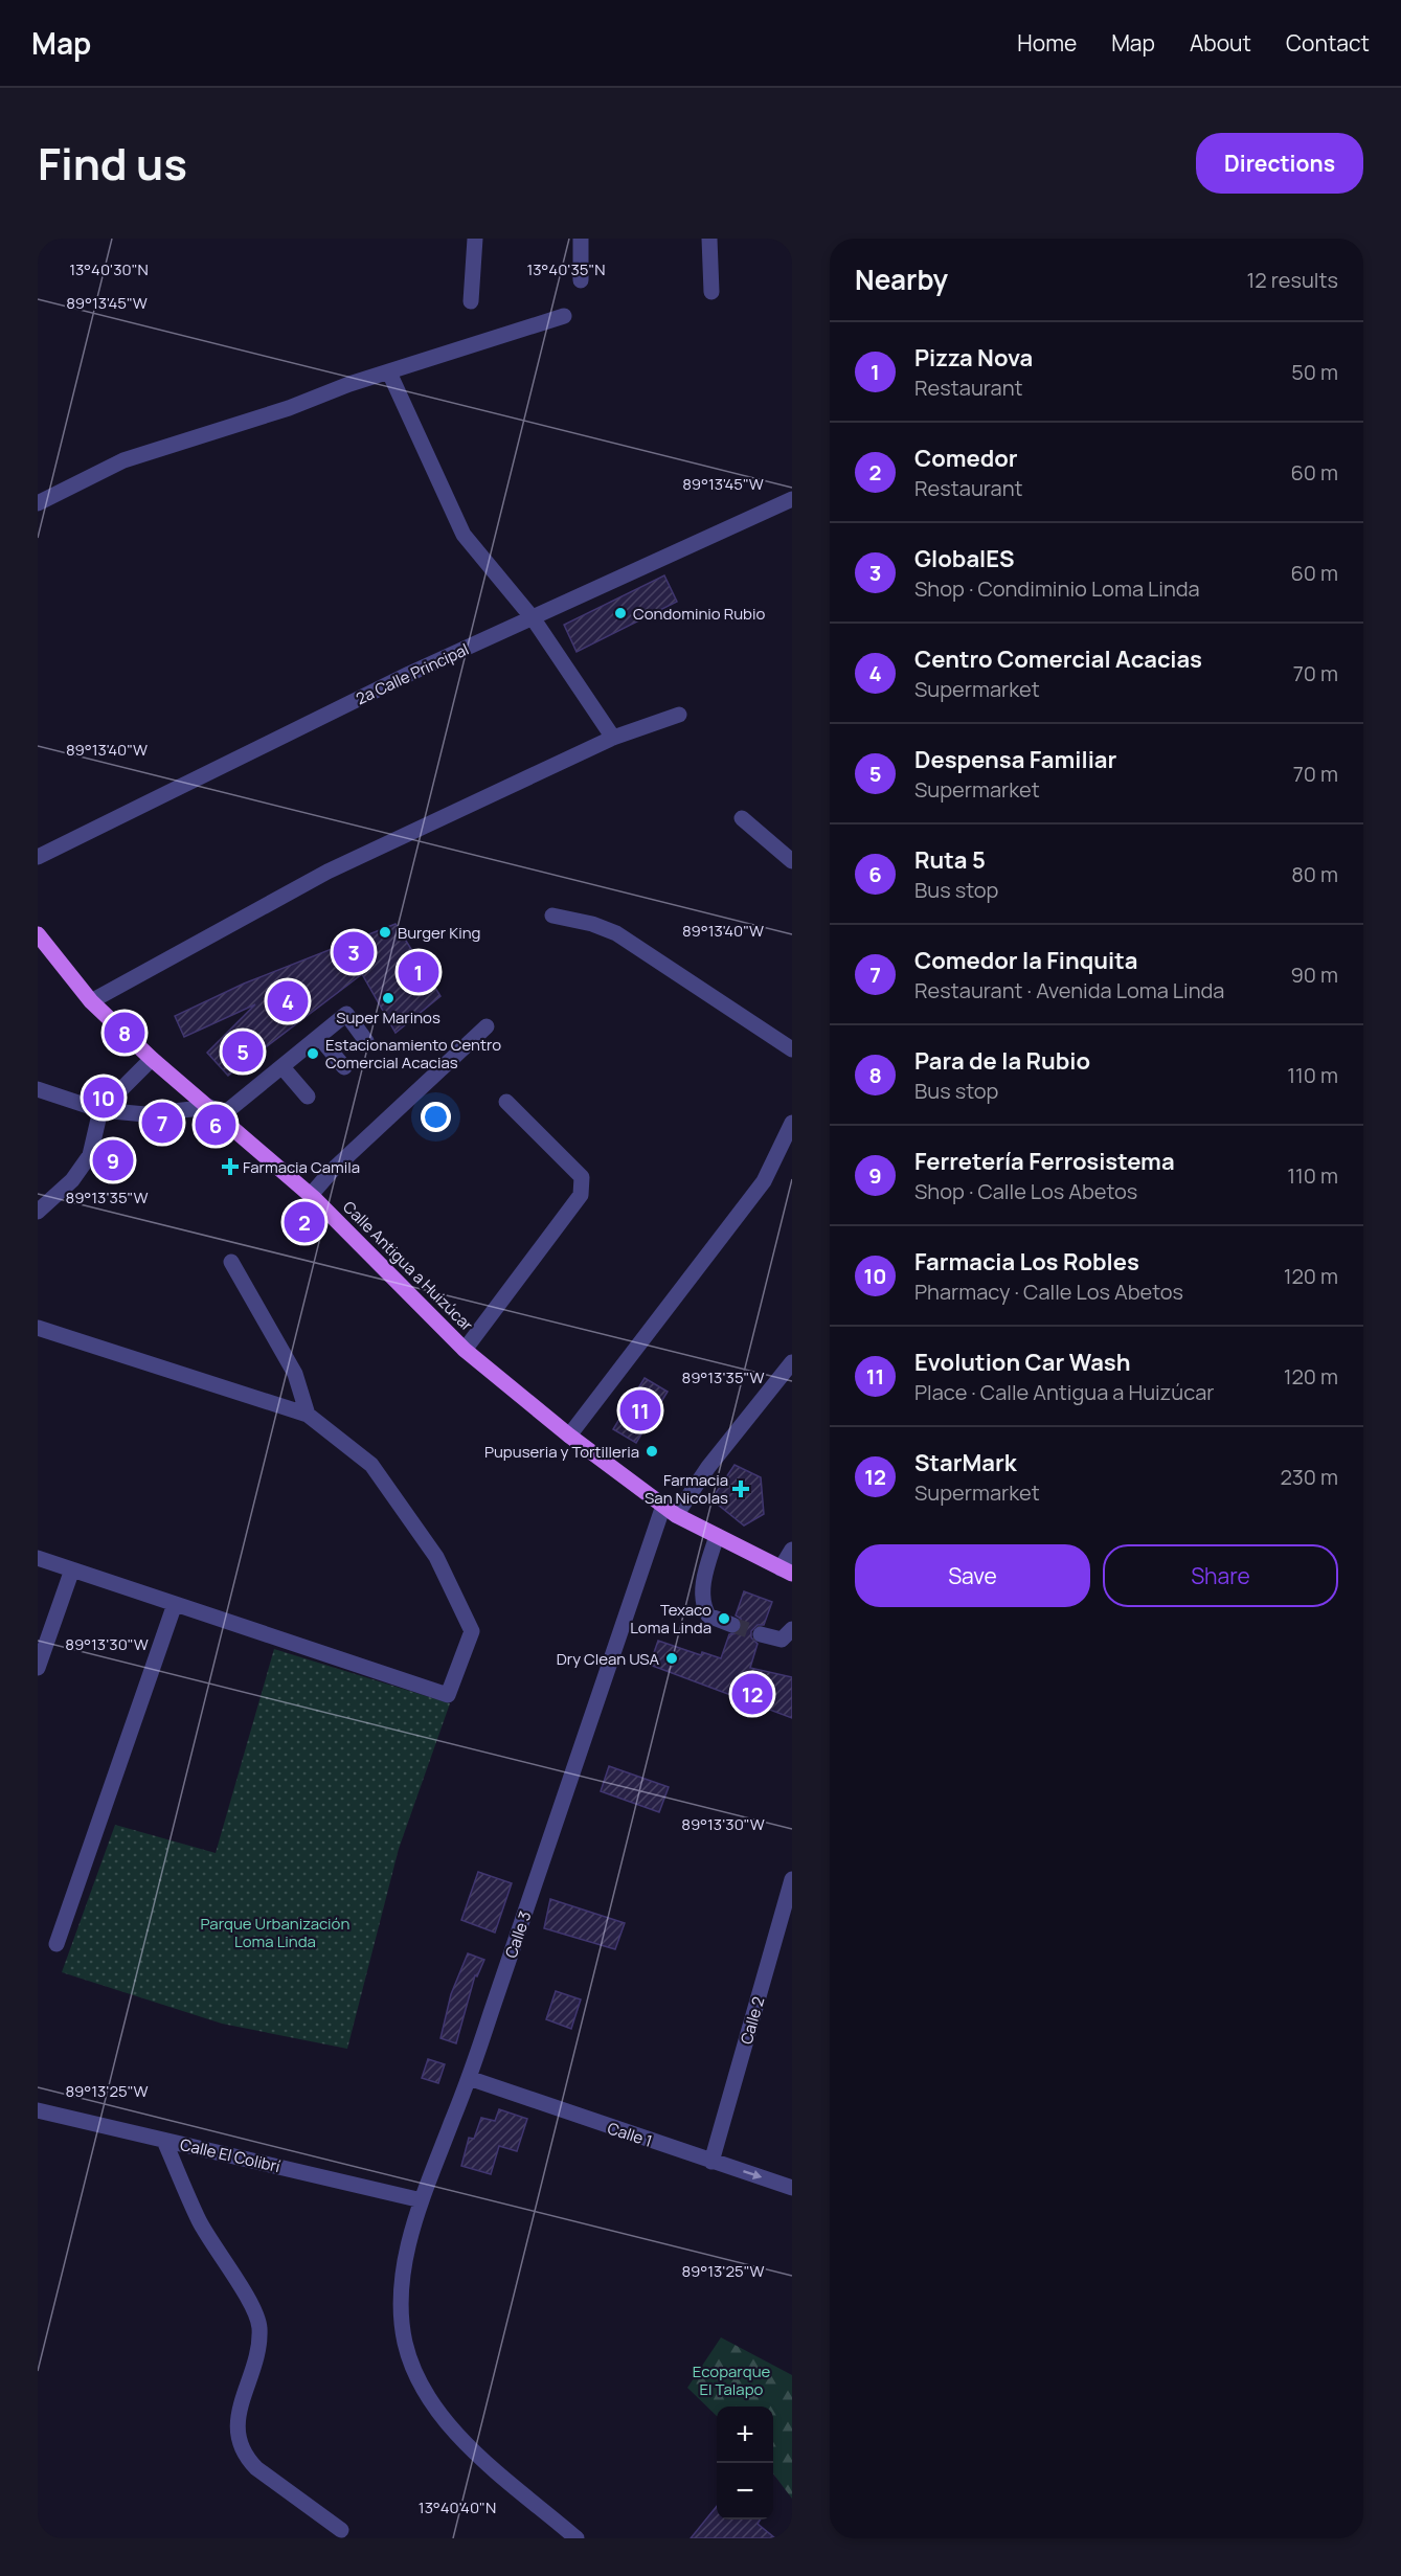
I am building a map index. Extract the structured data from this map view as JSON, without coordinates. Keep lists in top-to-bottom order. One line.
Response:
{"streets":{"main road":["Calle Antigua a Huizúcar"],"street":["2a Calle Principal","Calle 3","Calle 2","Calle 1","Calle El Colibrí"]},"crossings":[["Calle Antigua a Huizúcar","Calle 3"],["Calle 3","Calle 1"],["Calle 3","Calle El Colibrí"],["Calle 2","Calle 1"]],"parks":["Parque Urbanización Loma Linda","Ecoparque El Talapo"],"places":{"other":["Condominio Rubio","Burger King","Super Marinos","Estacionamiento Centro Comercial Acacias","Pupuseria y Tortilleria","Texaco Loma Linda","Dry Clean USA"],"health":["Farmacia Camila","Farmacia San Nicolas"]},"page":{"header":"Map","nav":["Home","Map","About","Contact"],"title":"Find us","buttons":["Directions",["Save","Share"]],"heading":["Nearby","12 results"],"list":[{"mark":"1","name":"Pizza Nova","note":"Restaurant","value":"50 m"},{"mark":"2","name":"Comedor","note":"Restaurant","value":"60 m"},{"mark":"3","name":"GlobalES","note":"Shop · Condiminio Loma Linda","value":"60 m"},{"mark":"4","name":"Centro Comercial Acacias","note":"Supermarket","value":"70 m"},{"mark":"5","name":"Despensa Familiar","note":"Supermarket","value":"70 m"},{"mark":"6","name":"Ruta 5","note":"Bus stop","value":"80 m"},{"mark":"7","name":"Comedor la Finquita","note":"Restaurant · Avenida Loma Linda","value":"90 m"},{"mark":"8","name":"Para de la Rubio","note":"Bus stop","value":"110 m"},{"mark":"9","name":"Ferretería Ferrosistema","note":"Shop · Calle Los Abetos","value":"110 m"},{"mark":"10","name":"Farmacia Los Robles","note":"Pharmacy · Calle Los Abetos","value":"120 m"},{"mark":"11","name":"Evolution Car Wash","note":"Place · Calle Antigua a Huizúcar","value":"120 m"},{"mark":"12","name":"StarMark","note":"Supermarket","value":"230 m"}],"pins":["3","1","4","8","5","10","7","6","9","2","11","12"],"map_buttons":["+","−"]},"coordinates":["13°40'30\"N","13°40'35\"N","89°13'45\"W","89°13'40\"W","89°13'35\"W","89°13'30\"W","89°13'25\"W","13°40'40\"N"]}
